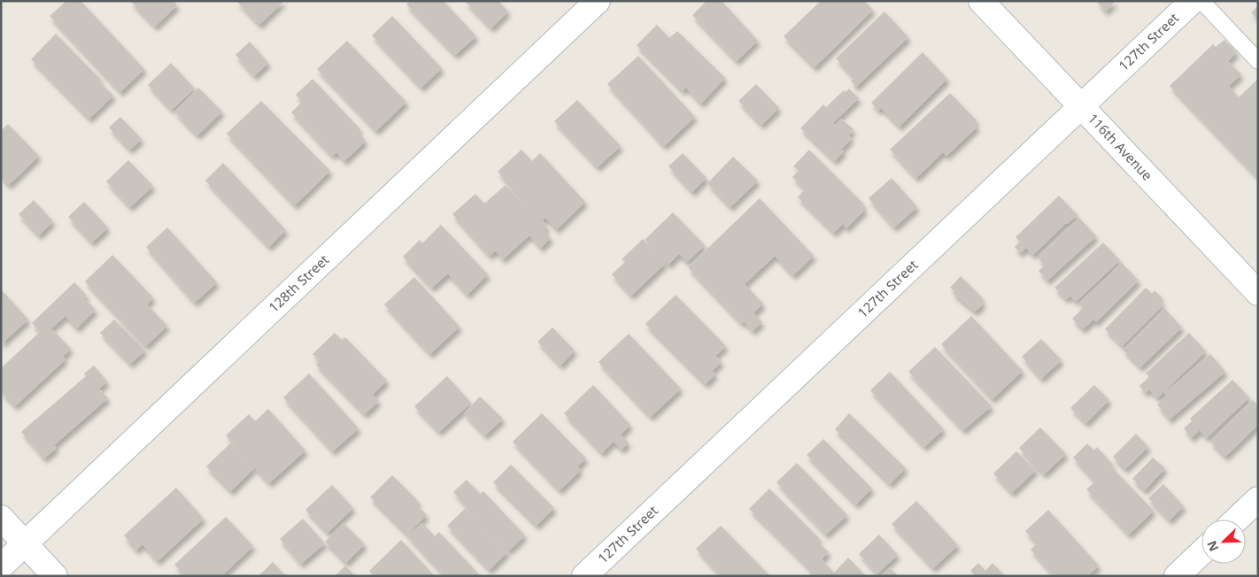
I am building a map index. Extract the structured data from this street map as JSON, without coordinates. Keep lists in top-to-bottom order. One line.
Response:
{"streets":{"street":["127th Street","116th Avenue","128th Street"]},"crossings":[["127th Street","116th Avenue"]],"north":"bottom left"}
